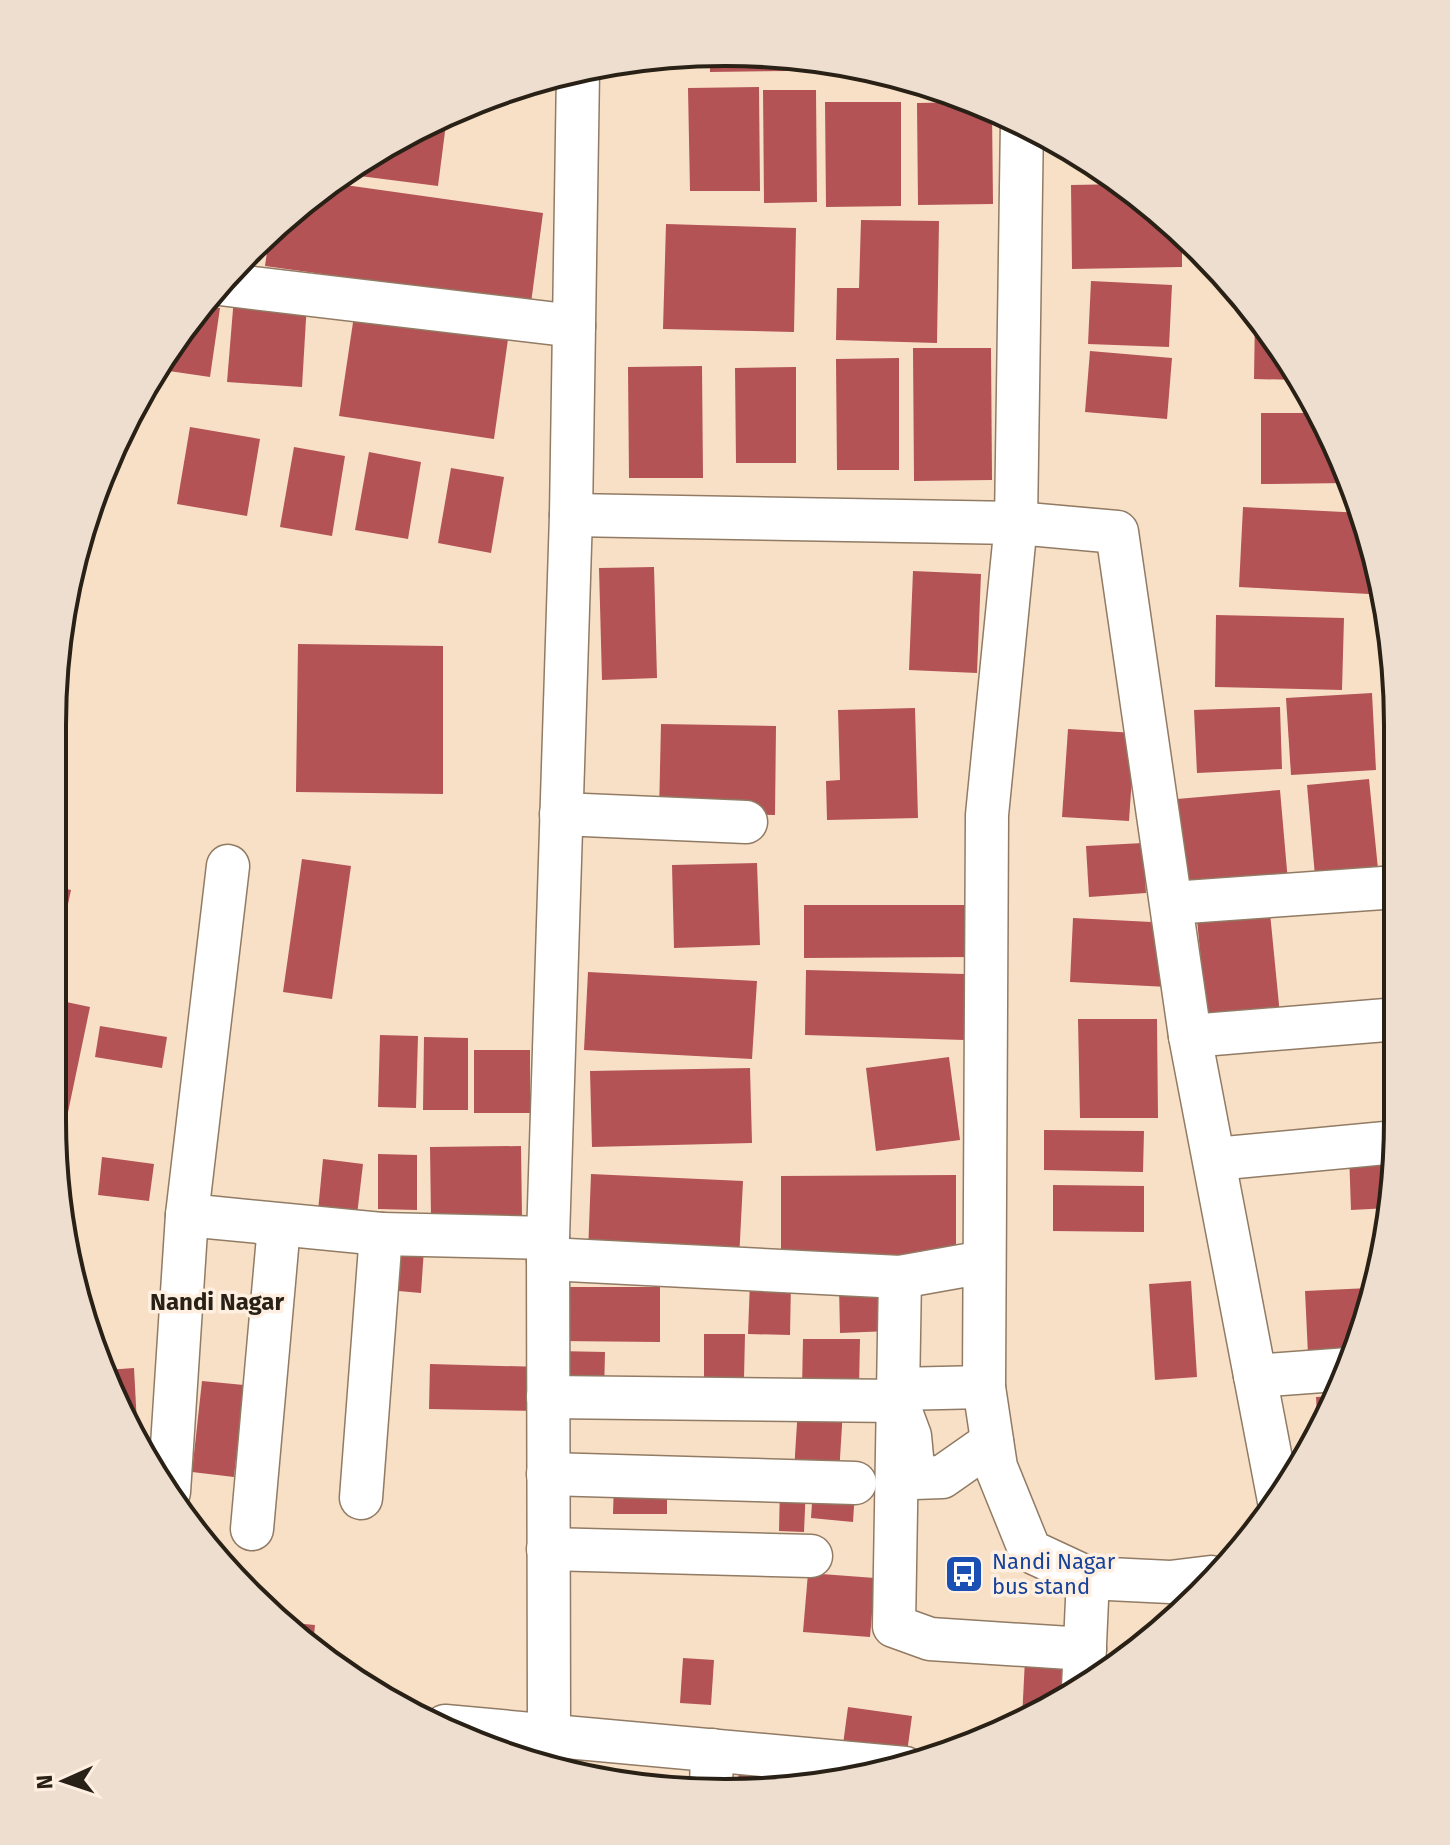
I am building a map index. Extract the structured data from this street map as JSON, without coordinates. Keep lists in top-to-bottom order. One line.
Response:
{"districts":["Nandi Nagar"],"places":{"bus stop":["Nandi Nagar bus stand"]},"north":"left"}
